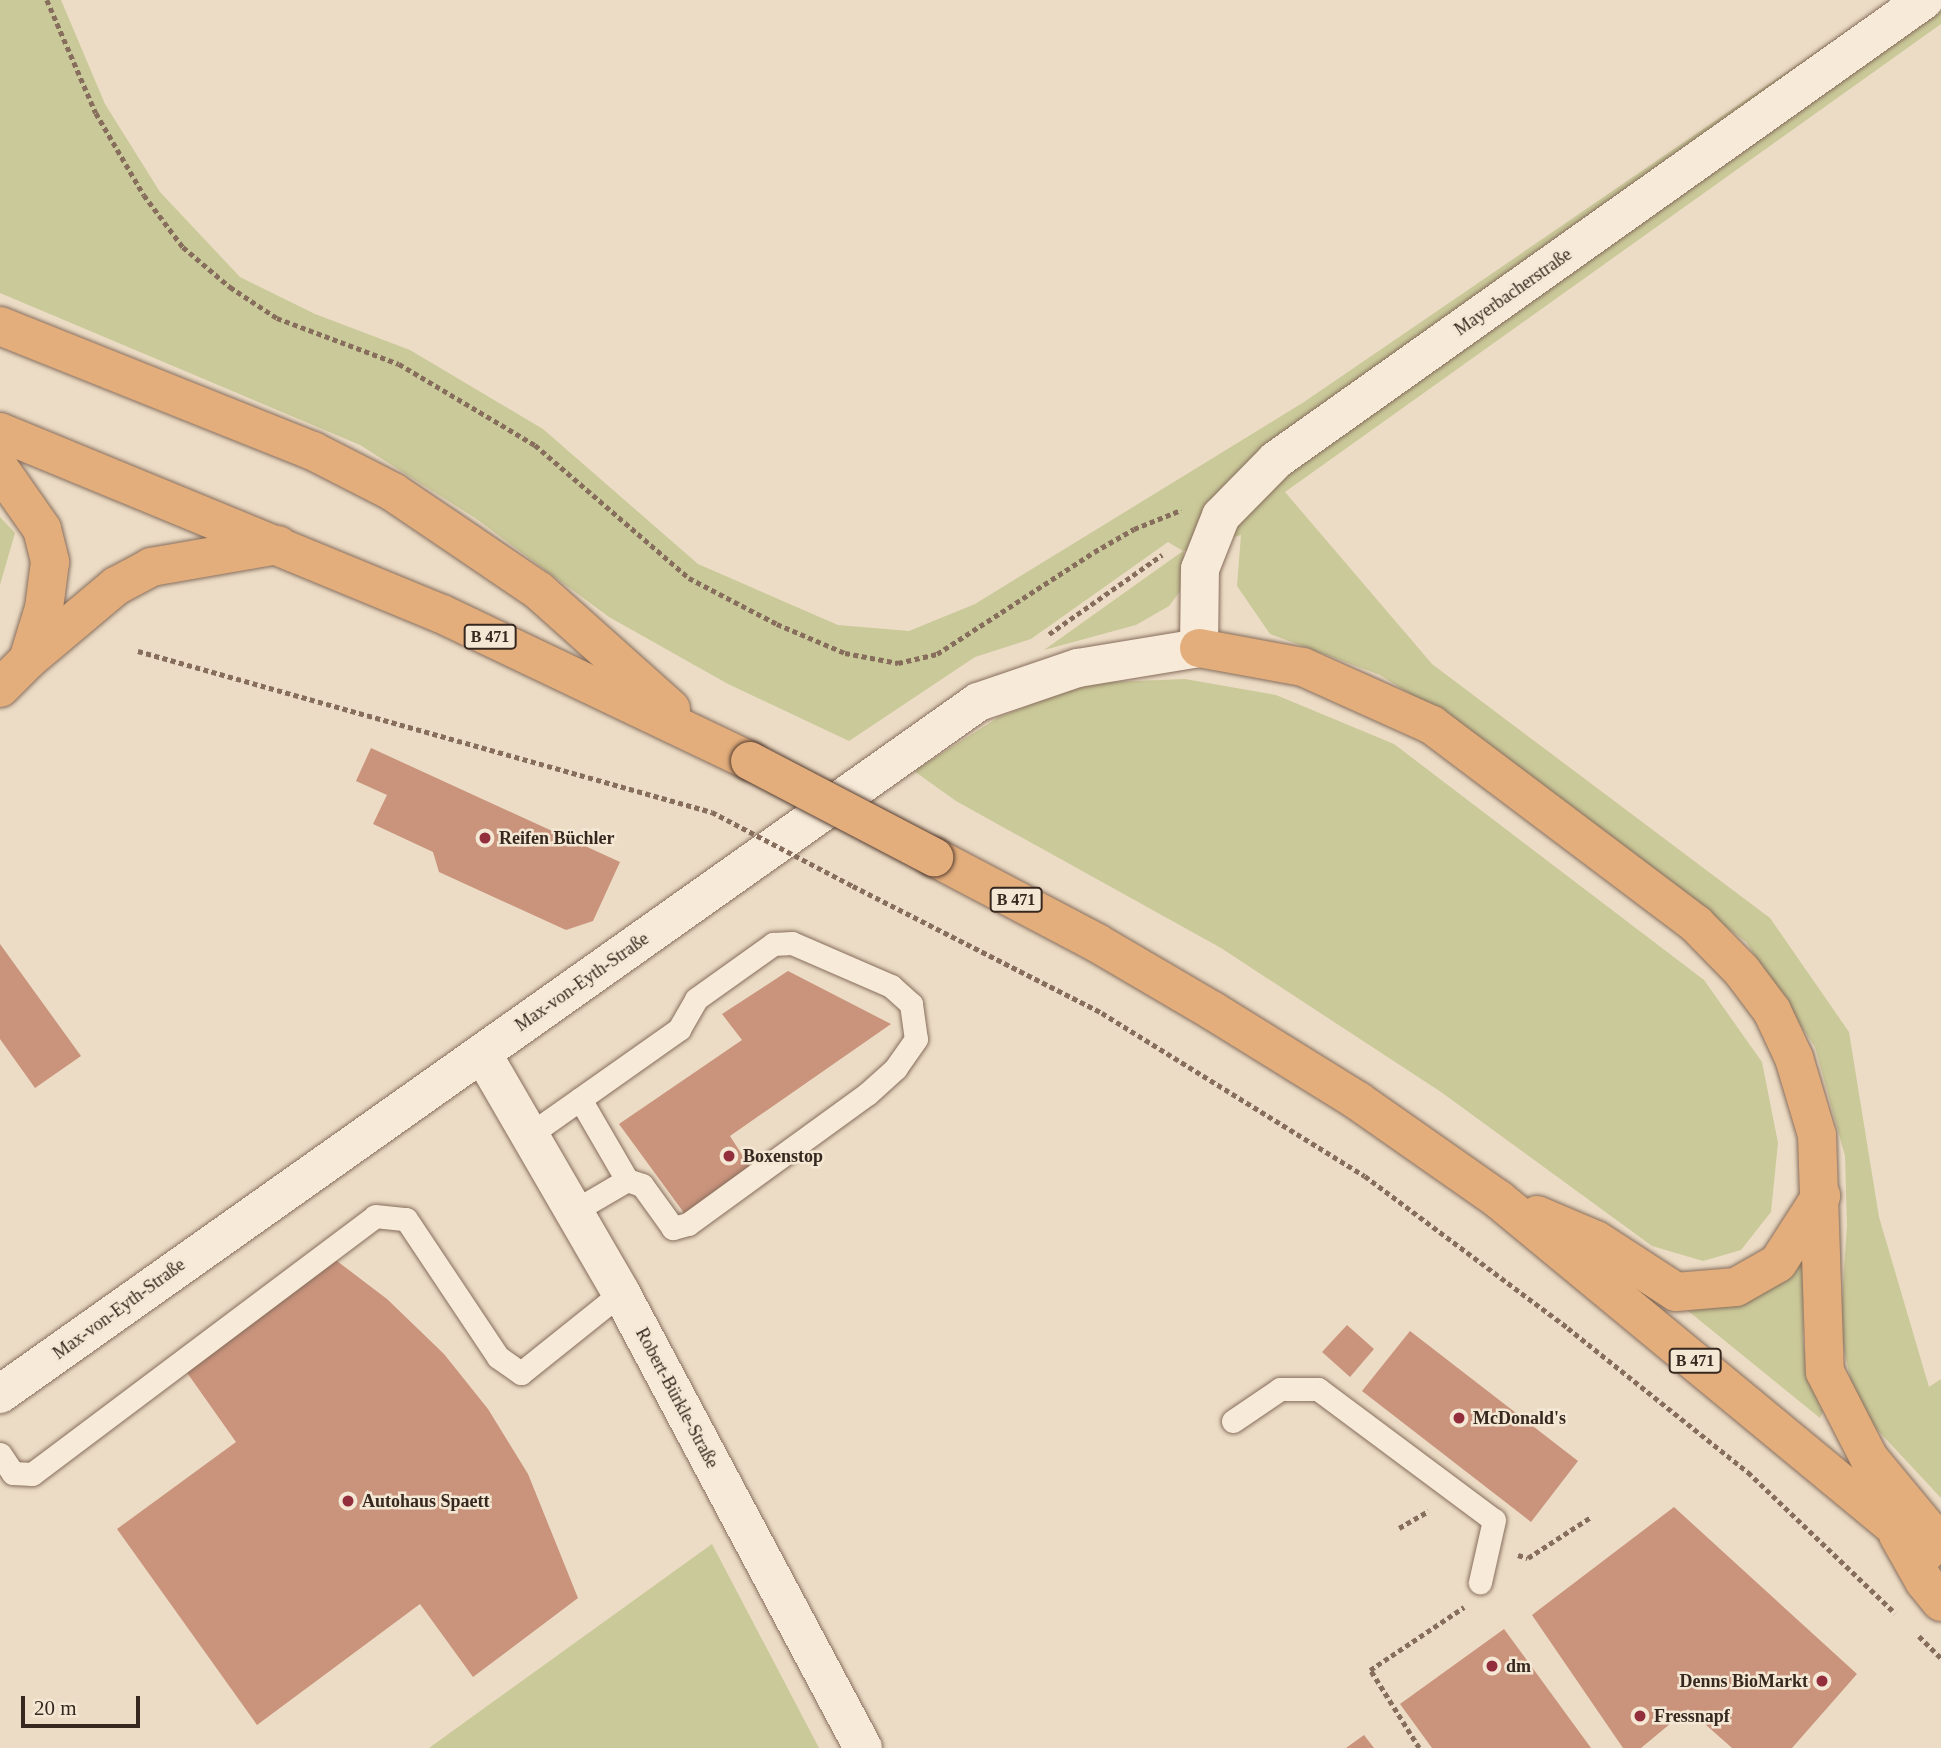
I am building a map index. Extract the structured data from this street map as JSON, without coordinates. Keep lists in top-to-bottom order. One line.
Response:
{"streets":{"highway":["B 471"],"street":["Mayerbacherstraße","Max-von-Eyth-Straße","Robert-Bürkle-Straße"]},"crossings":[["Mayerbacherstraße","Max-von-Eyth-Straße"],["Max-von-Eyth-Straße","Robert-Bürkle-Straße"]],"places":["Reifen Büchler","Boxenstop","McDonald's","Autohaus Spaett","dm","Denns BioMarkt","Fressnapf"],"scale_bar":"20 m"}
